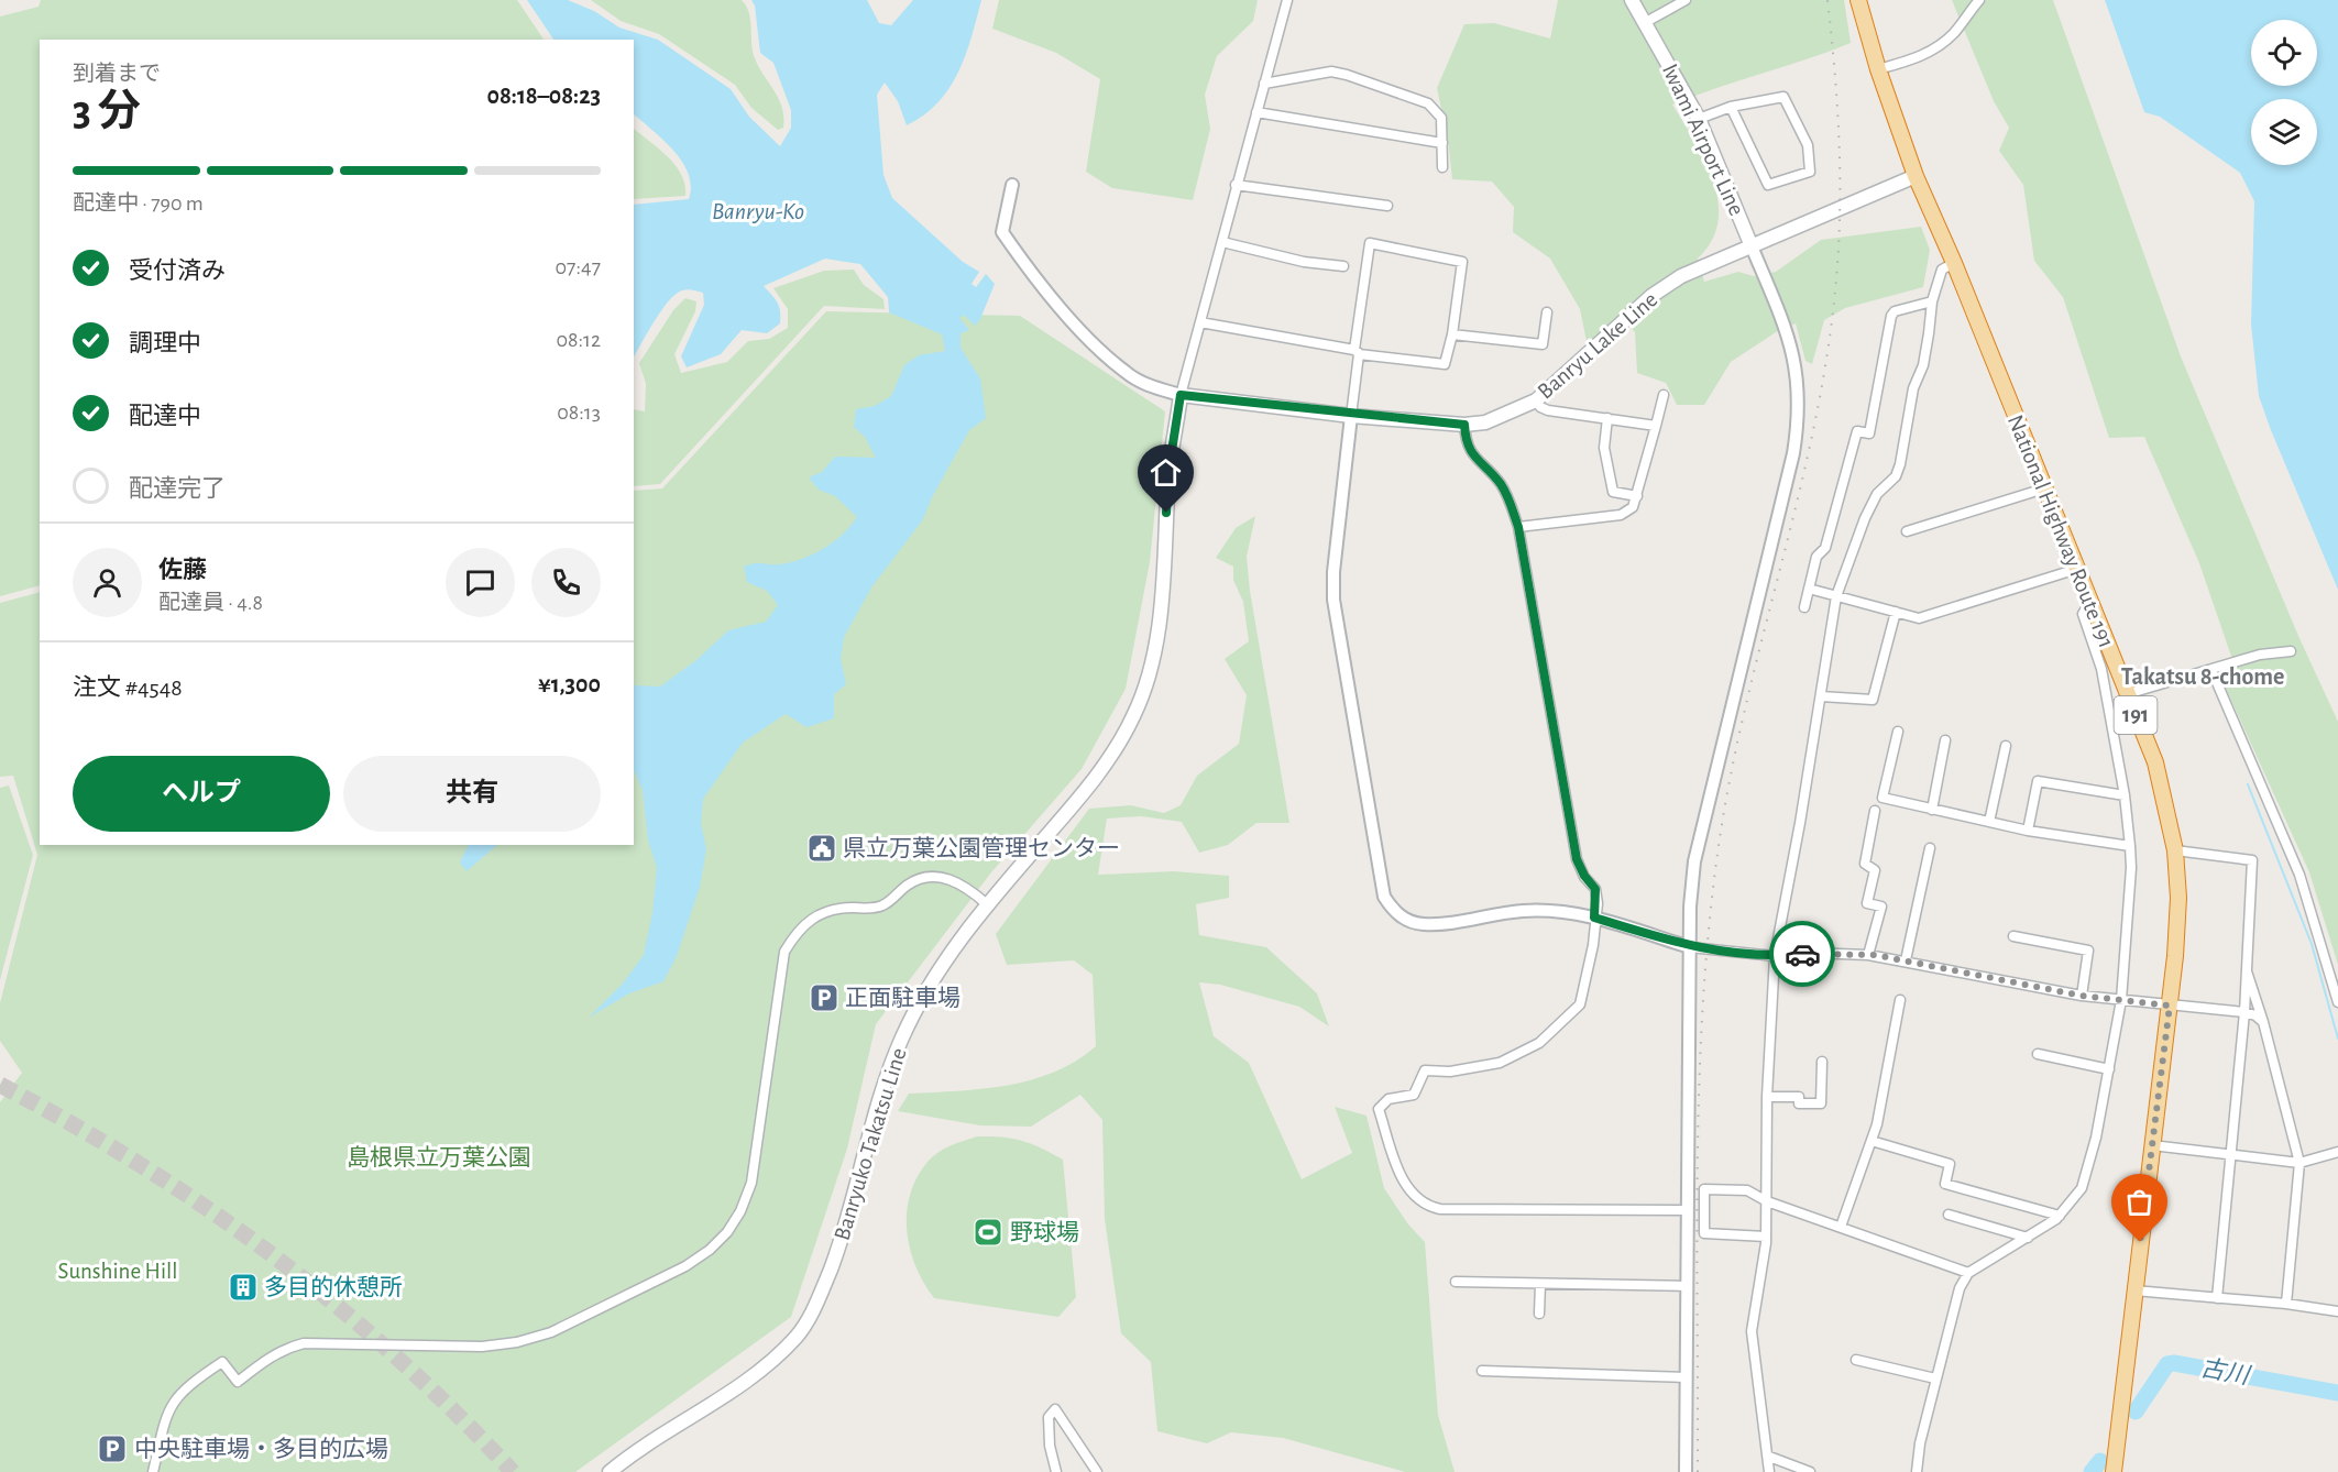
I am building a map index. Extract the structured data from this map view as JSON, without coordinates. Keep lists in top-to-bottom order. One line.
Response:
{"streets":{"highway":["National Highway Route 191","191"],"main road":["Iwami Airport Line","Banryu Lake Line","Banryuko Takatsu Line"]},"crossings":[["Iwami Airport Line","Banryu Lake Line"],["Banryu Lake Line","National Highway Route 191"],["Banryu Lake Line","Banryuko Takatsu Line"]],"districts":["Takatsu 8-chome"],"water":["Banryu-Ko","古川"],"parks":["島根県立万葉公園","Sunshine Hill"],"places":{"public building":["県立万葉公園管理センター"],"parking":["正面駐車場","中央駐車場・多目的広場"],"sports":["野球場"],"building":["多目的休憩所"]},"page":{"heading":["3 分","到着まで","08:18–08:23"],"panel":["佐藤","配達員 · 4.8","注文 #4548","¥1,300"],"bar":"配達中 · 790 m","list":[["受付済み","07:47"],["調理中","08:12"],["配達中","08:13"],"配達完了"],"buttons":["ヘルプ","共有"]}}
